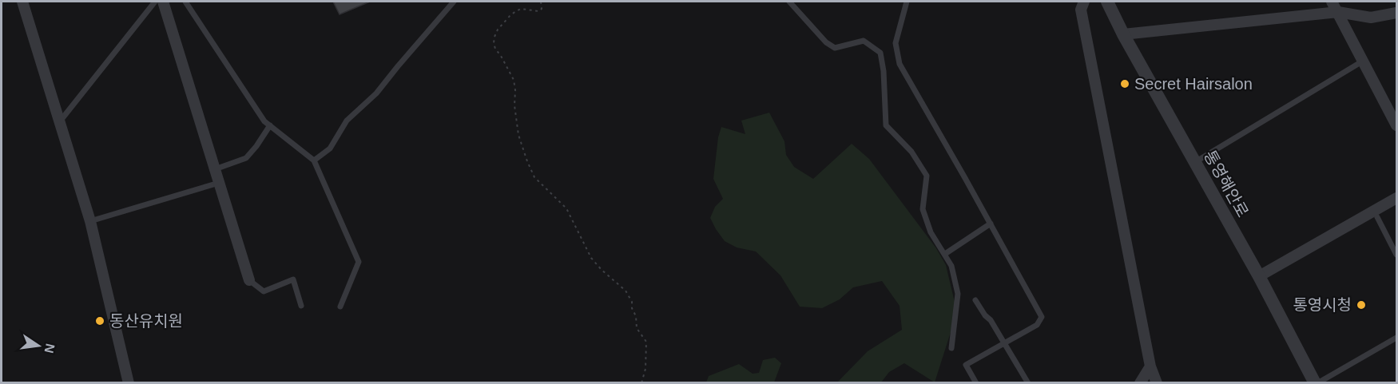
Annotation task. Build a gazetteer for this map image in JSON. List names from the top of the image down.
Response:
{
  "streets": {
    "street": ["통영해안로"]
  },
  "places": ["Secret Hairsalon", "통영시청", "동산유치원"],
  "north": "right"
}
